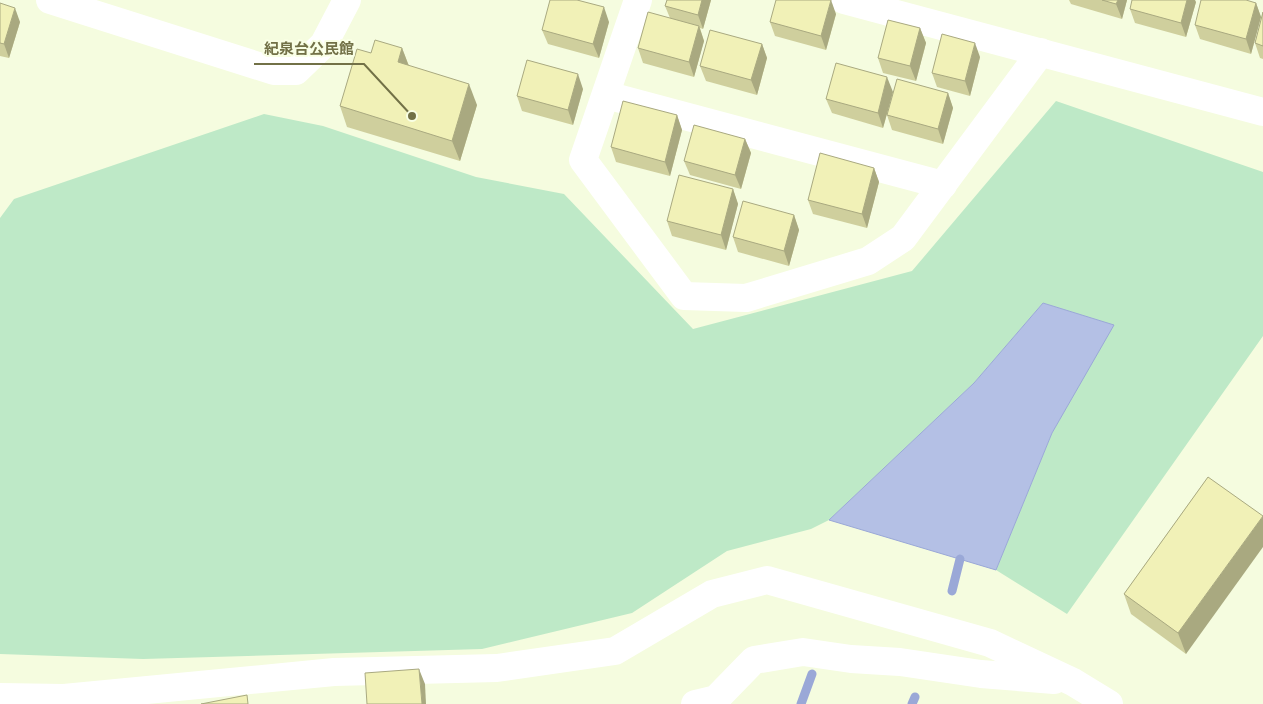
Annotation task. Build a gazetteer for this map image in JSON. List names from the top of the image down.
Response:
{
  "places": ["紀泉台公民館"]
}
